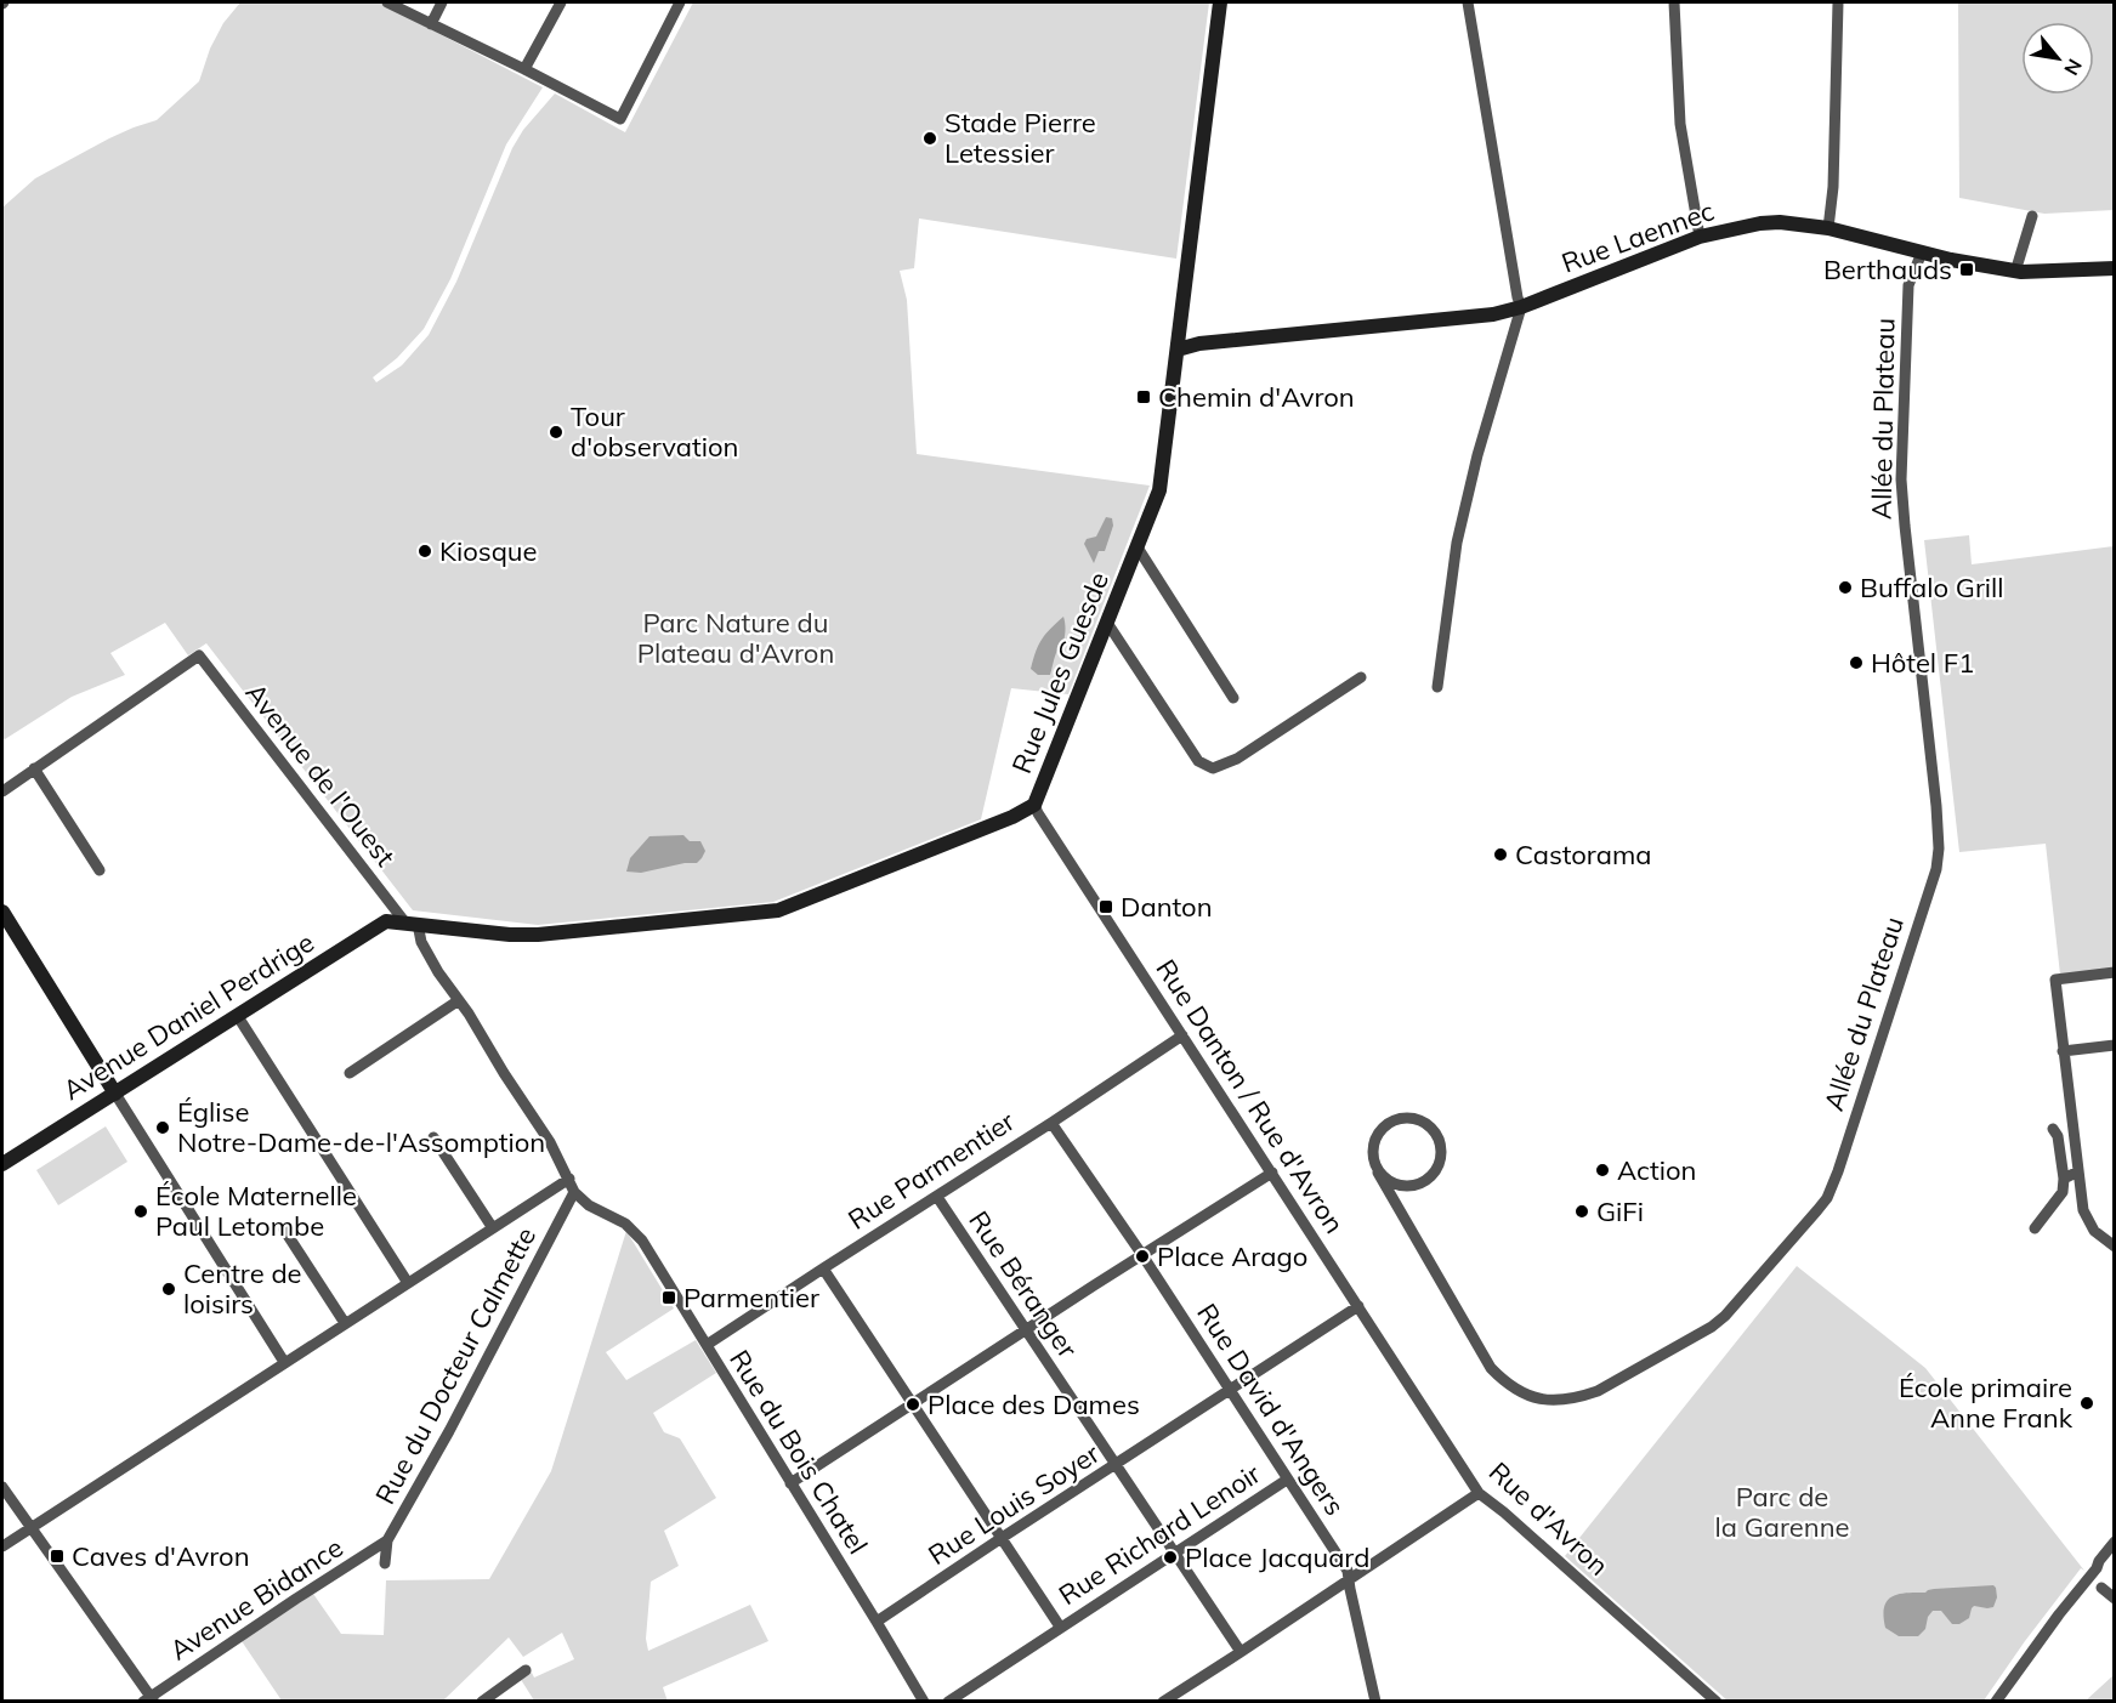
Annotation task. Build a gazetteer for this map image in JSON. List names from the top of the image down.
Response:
{
  "streets": {
    "street": [
      "Rue Laennec",
      "Allée du Plateau",
      "Rue Jules Guesde",
      "Avenue de l'Ouest",
      "Avenue Daniel Perdrige",
      "Rue Danton / Rue d'Avron",
      "Rue Parmentier",
      "Rue Béranger",
      "Rue du Docteur Calmette",
      "Rue David d'Angers",
      "Rue du Bois Chatel",
      "Rue Louis Soyer",
      "Rue d'Avron",
      "Rue Richard Lenoir",
      "Avenue Bidance"
    ]
  },
  "crossings": [
    ["Rue Laennec", "Allée du Plateau"],
    ["Rue Laennec", "Rue Jules Guesde"],
    ["Rue Jules Guesde", "Avenue de l'Ouest"],
    ["Rue Jules Guesde", "Avenue Daniel Perdrige"],
    ["Rue Jules Guesde", "Rue Danton / Rue d'Avron"],
    ["Avenue de l'Ouest", "Avenue Daniel Perdrige"],
    ["Rue Danton / Rue d'Avron", "Rue Parmentier"],
    ["Rue Danton / Rue d'Avron", "Rue Louis Soyer"],
    ["Rue Danton / Rue d'Avron", "Rue d'Avron"],
    ["Rue Parmentier", "Rue Béranger"],
    ["Rue Parmentier", "Rue David d'Angers"],
    ["Rue Parmentier", "Rue du Bois Chatel"],
    ["Rue Béranger", "Rue Louis Soyer"],
    ["Rue Béranger", "Rue Richard Lenoir"],
    ["Rue du Docteur Calmette", "Rue du Bois Chatel"],
    ["Rue du Docteur Calmette", "Avenue Bidance"],
    ["Rue David d'Angers", "Rue Louis Soyer"],
    ["Rue David d'Angers", "Rue Richard Lenoir"],
    ["Rue du Bois Chatel", "Rue Louis Soyer"],
    ["Rue Louis Soyer", "Rue d'Avron"]
  ],
  "parks": ["Parc Nature du Plateau d'Avron", "Parc de la Garenne"],
  "places": {
    "other": [
      "Stade Pierre Letessier",
      "Tour d'observation",
      "Kiosque",
      "Buffalo Grill",
      "Hôtel F1",
      "Castorama",
      "Église Notre-Dame-de-l'Assomption",
      "Action",
      "École Maternelle Paul Letombe",
      "GiFi",
      "Place Arago",
      "Centre de loisirs",
      "École primaire Anne Frank",
      "Place des Dames",
      "Place Jacquard"
    ],
    "transit": [
      "Berthauds",
      "Chemin d'Avron",
      "Danton",
      "Parmentier",
      "Caves d'Avron"
    ]
  },
  "north": "bottom right"
}
